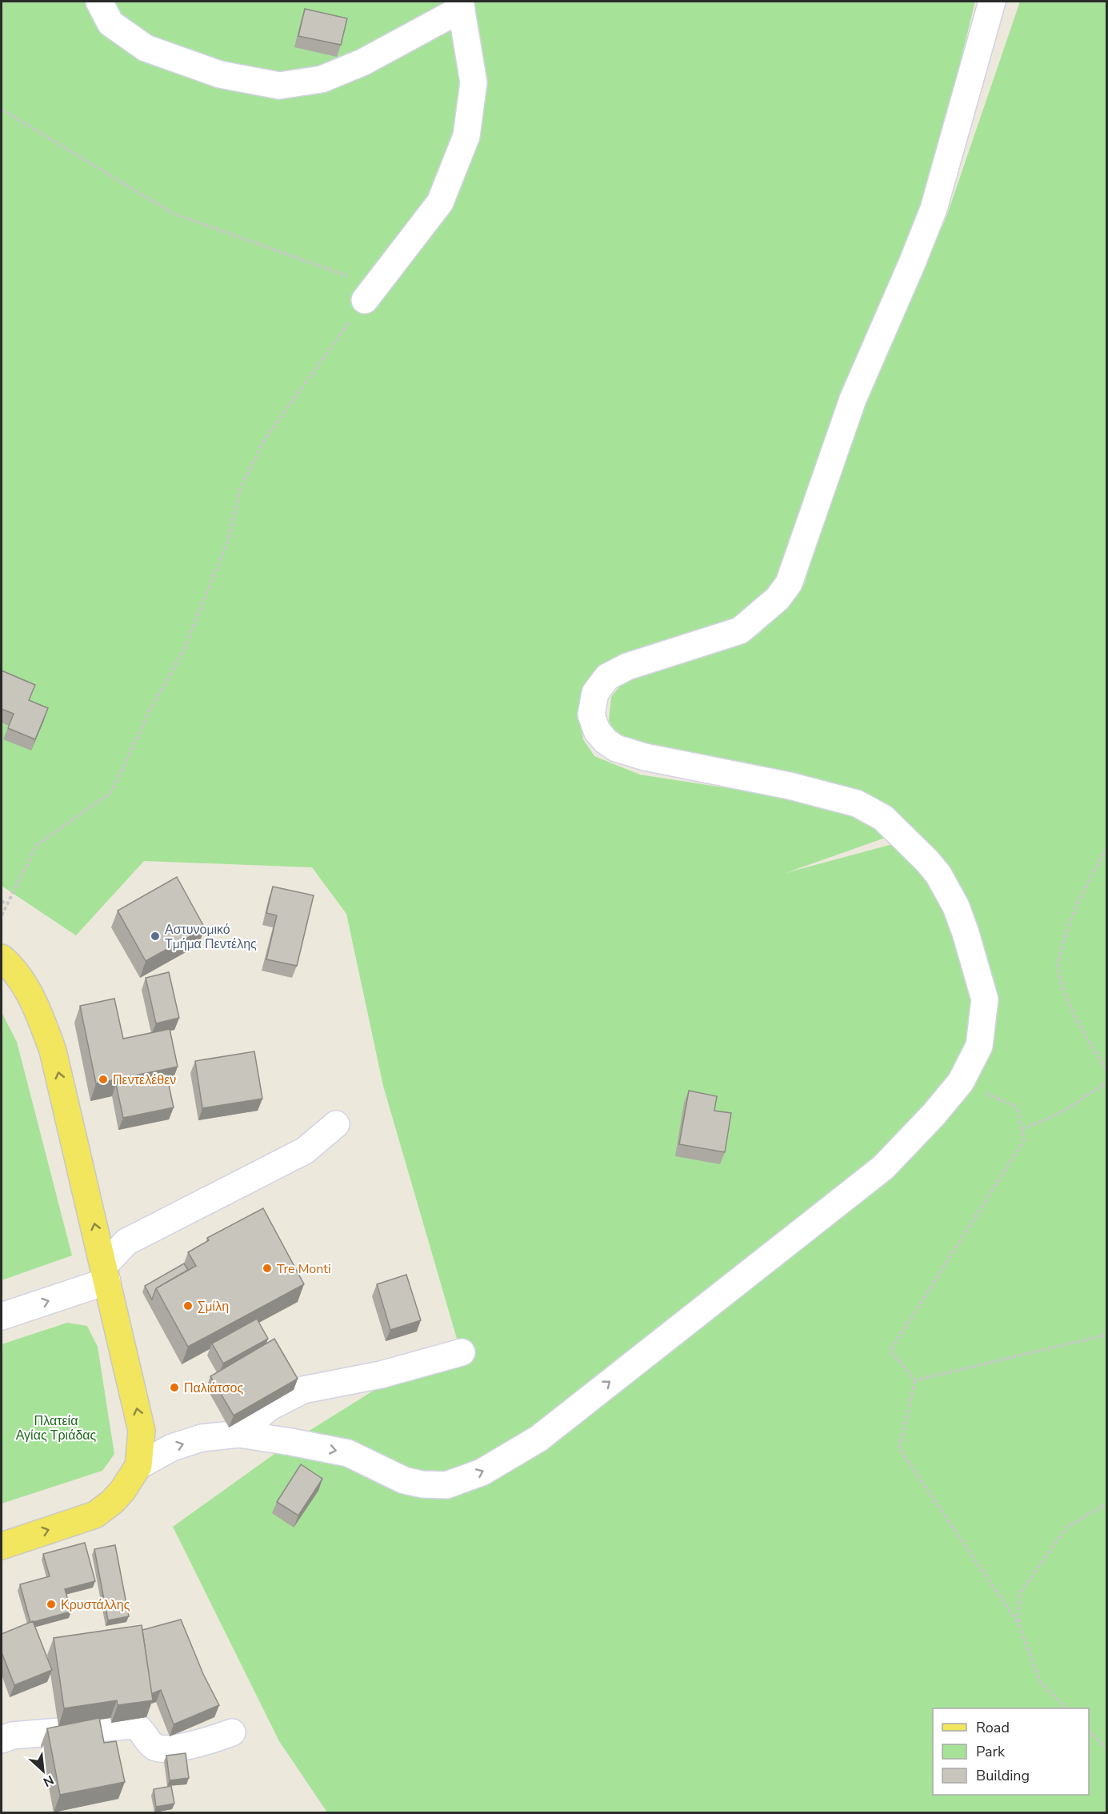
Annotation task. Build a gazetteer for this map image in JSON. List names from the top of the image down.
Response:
{
  "parks": ["Πλατεία Αγίας Τριάδας"],
  "places": [
    "Αστυνομικό Τμήμα Πεντέλης",
    "Πεντελέθεν",
    "Tre Monti",
    "Σμίλη",
    "Παλιάτσος",
    "Κρυστάλλης"
  ],
  "legend": ["Road", "Park", "Building"],
  "north": "bottom right"
}
